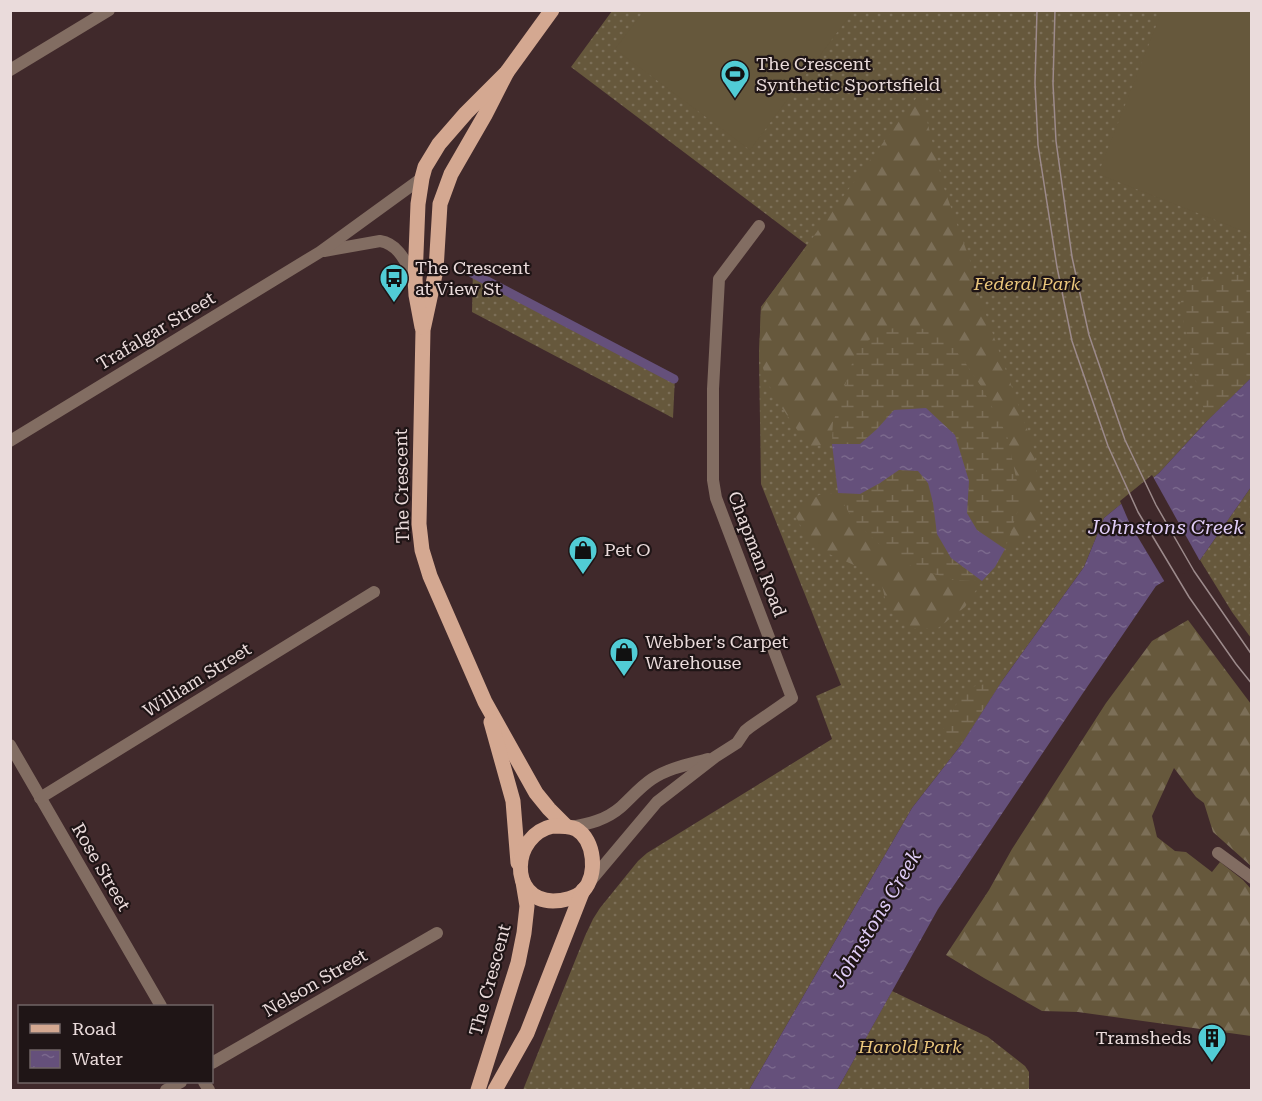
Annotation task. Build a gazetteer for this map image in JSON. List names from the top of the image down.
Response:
{
  "streets": {
    "main road": ["The Crescent"],
    "street": [
      "Trafalgar Street",
      "Chapman Road",
      "William Street",
      "Rose Street",
      "Nelson Street"
    ]
  },
  "crossings": [
    ["Trafalgar Street", "The Crescent"],
    ["The Crescent", "Chapman Road"],
    ["William Street", "Rose Street"]
  ],
  "water": ["Johnstons Creek"],
  "parks": ["Federal Park", "Harold Park"],
  "places": {
    "sports": ["The Crescent Synthetic Sportsfield"],
    "bus stop": ["The Crescent at View St"],
    "shop": ["Pet O", "Webber's Carpet Warehouse"],
    "building": ["Tramsheds"]
  },
  "legend": ["Road", "Water"]
}
